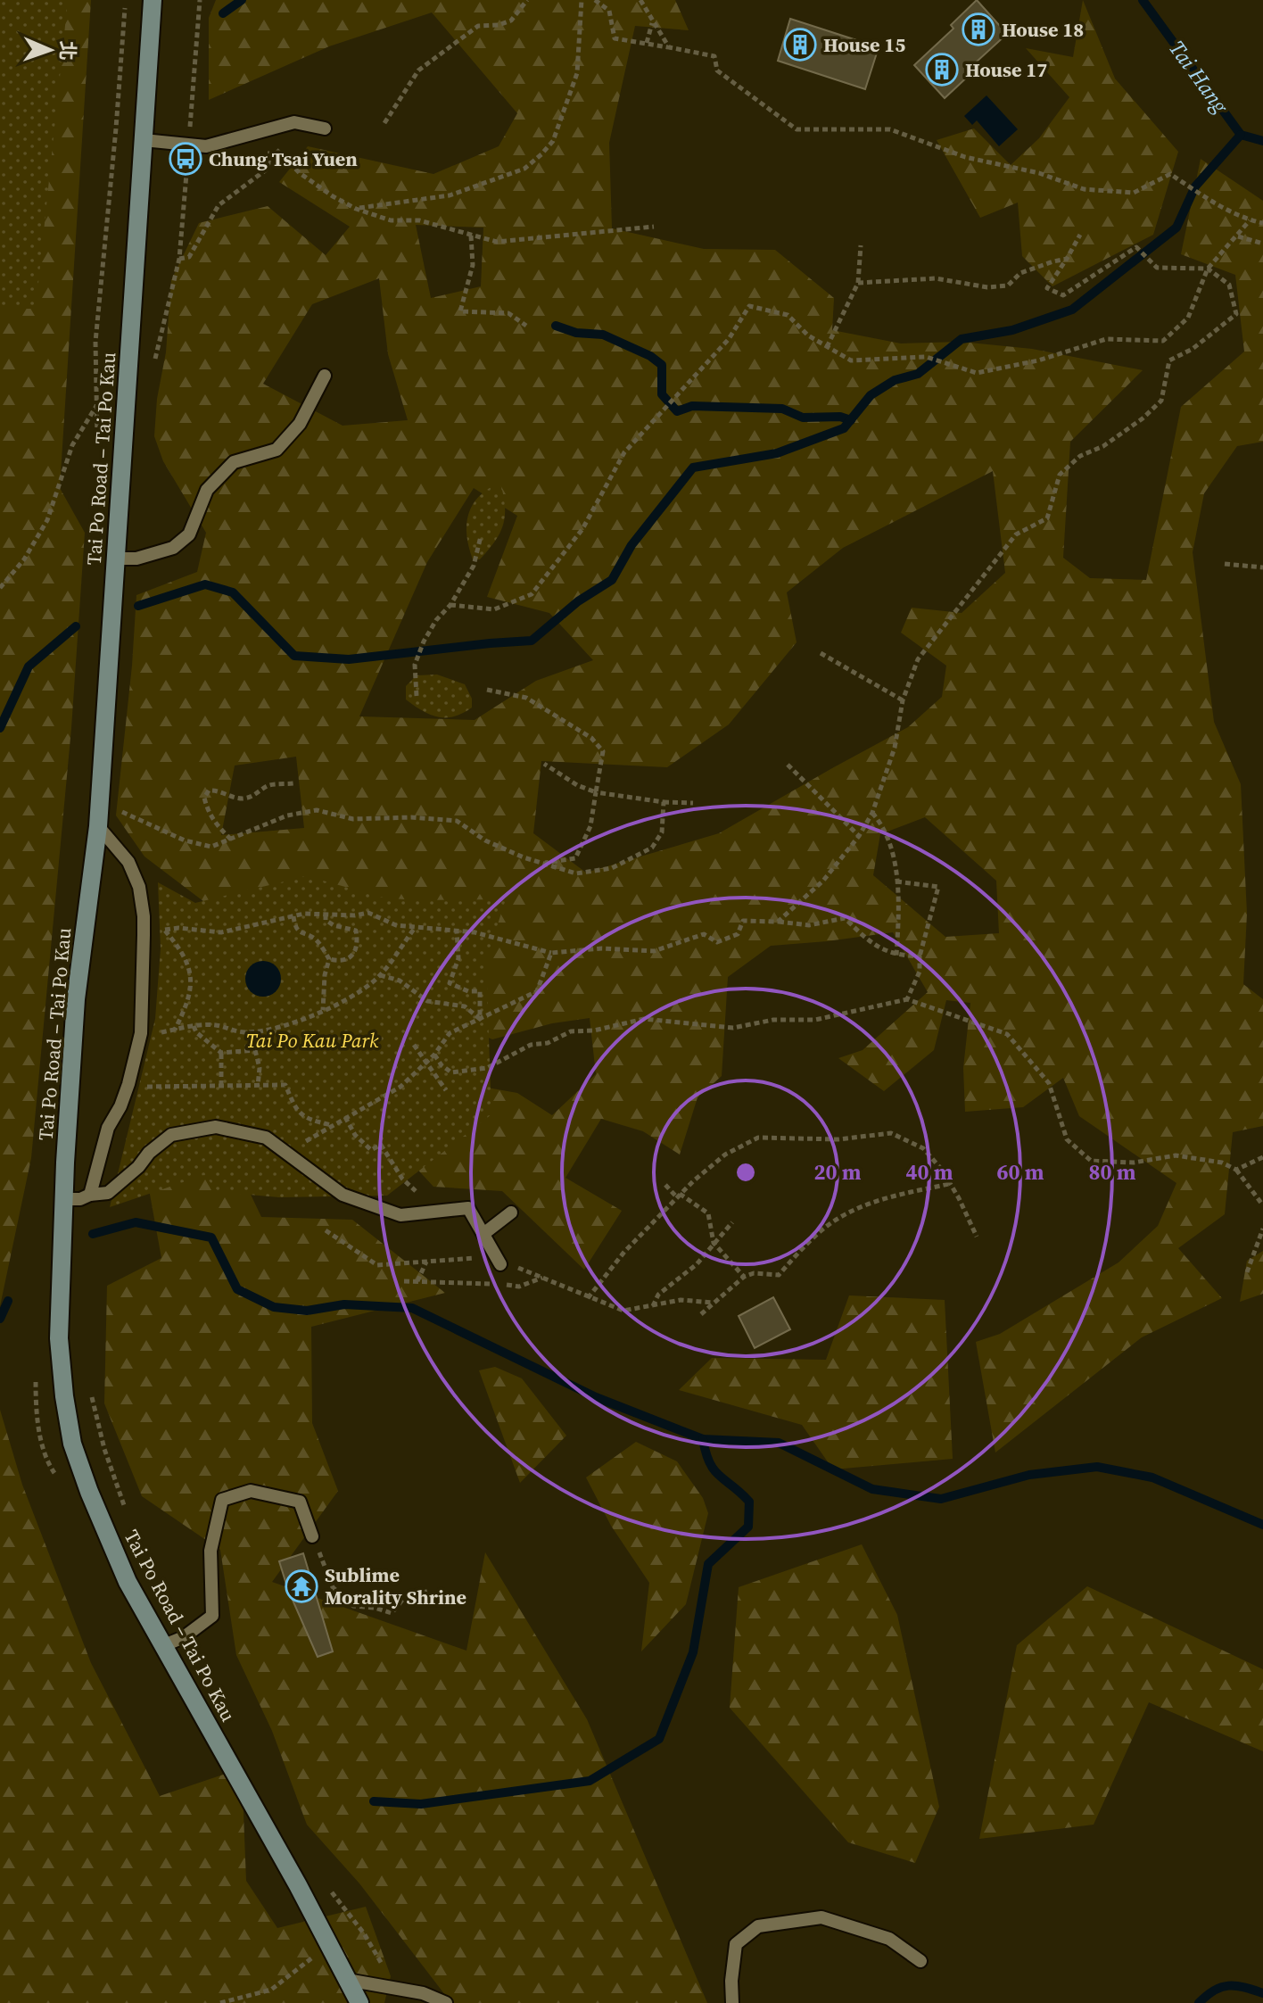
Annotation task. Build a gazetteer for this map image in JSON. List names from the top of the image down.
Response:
{
  "streets": {
    "main road": ["Tai Po Road – Tai Po Kau"]
  },
  "water": ["Tai Hang"],
  "parks": ["Tai Po Kau Park"],
  "places": {
    "building": ["House 18", "House 15", "House 17"],
    "bus stop": ["Chung Tsai Yuen"],
    "temple": ["Sublime Morality Shrine"]
  },
  "north": "right",
  "rings": [
    "20 m",
    "40 m",
    "60 m",
    "80 m"
  ]
}
